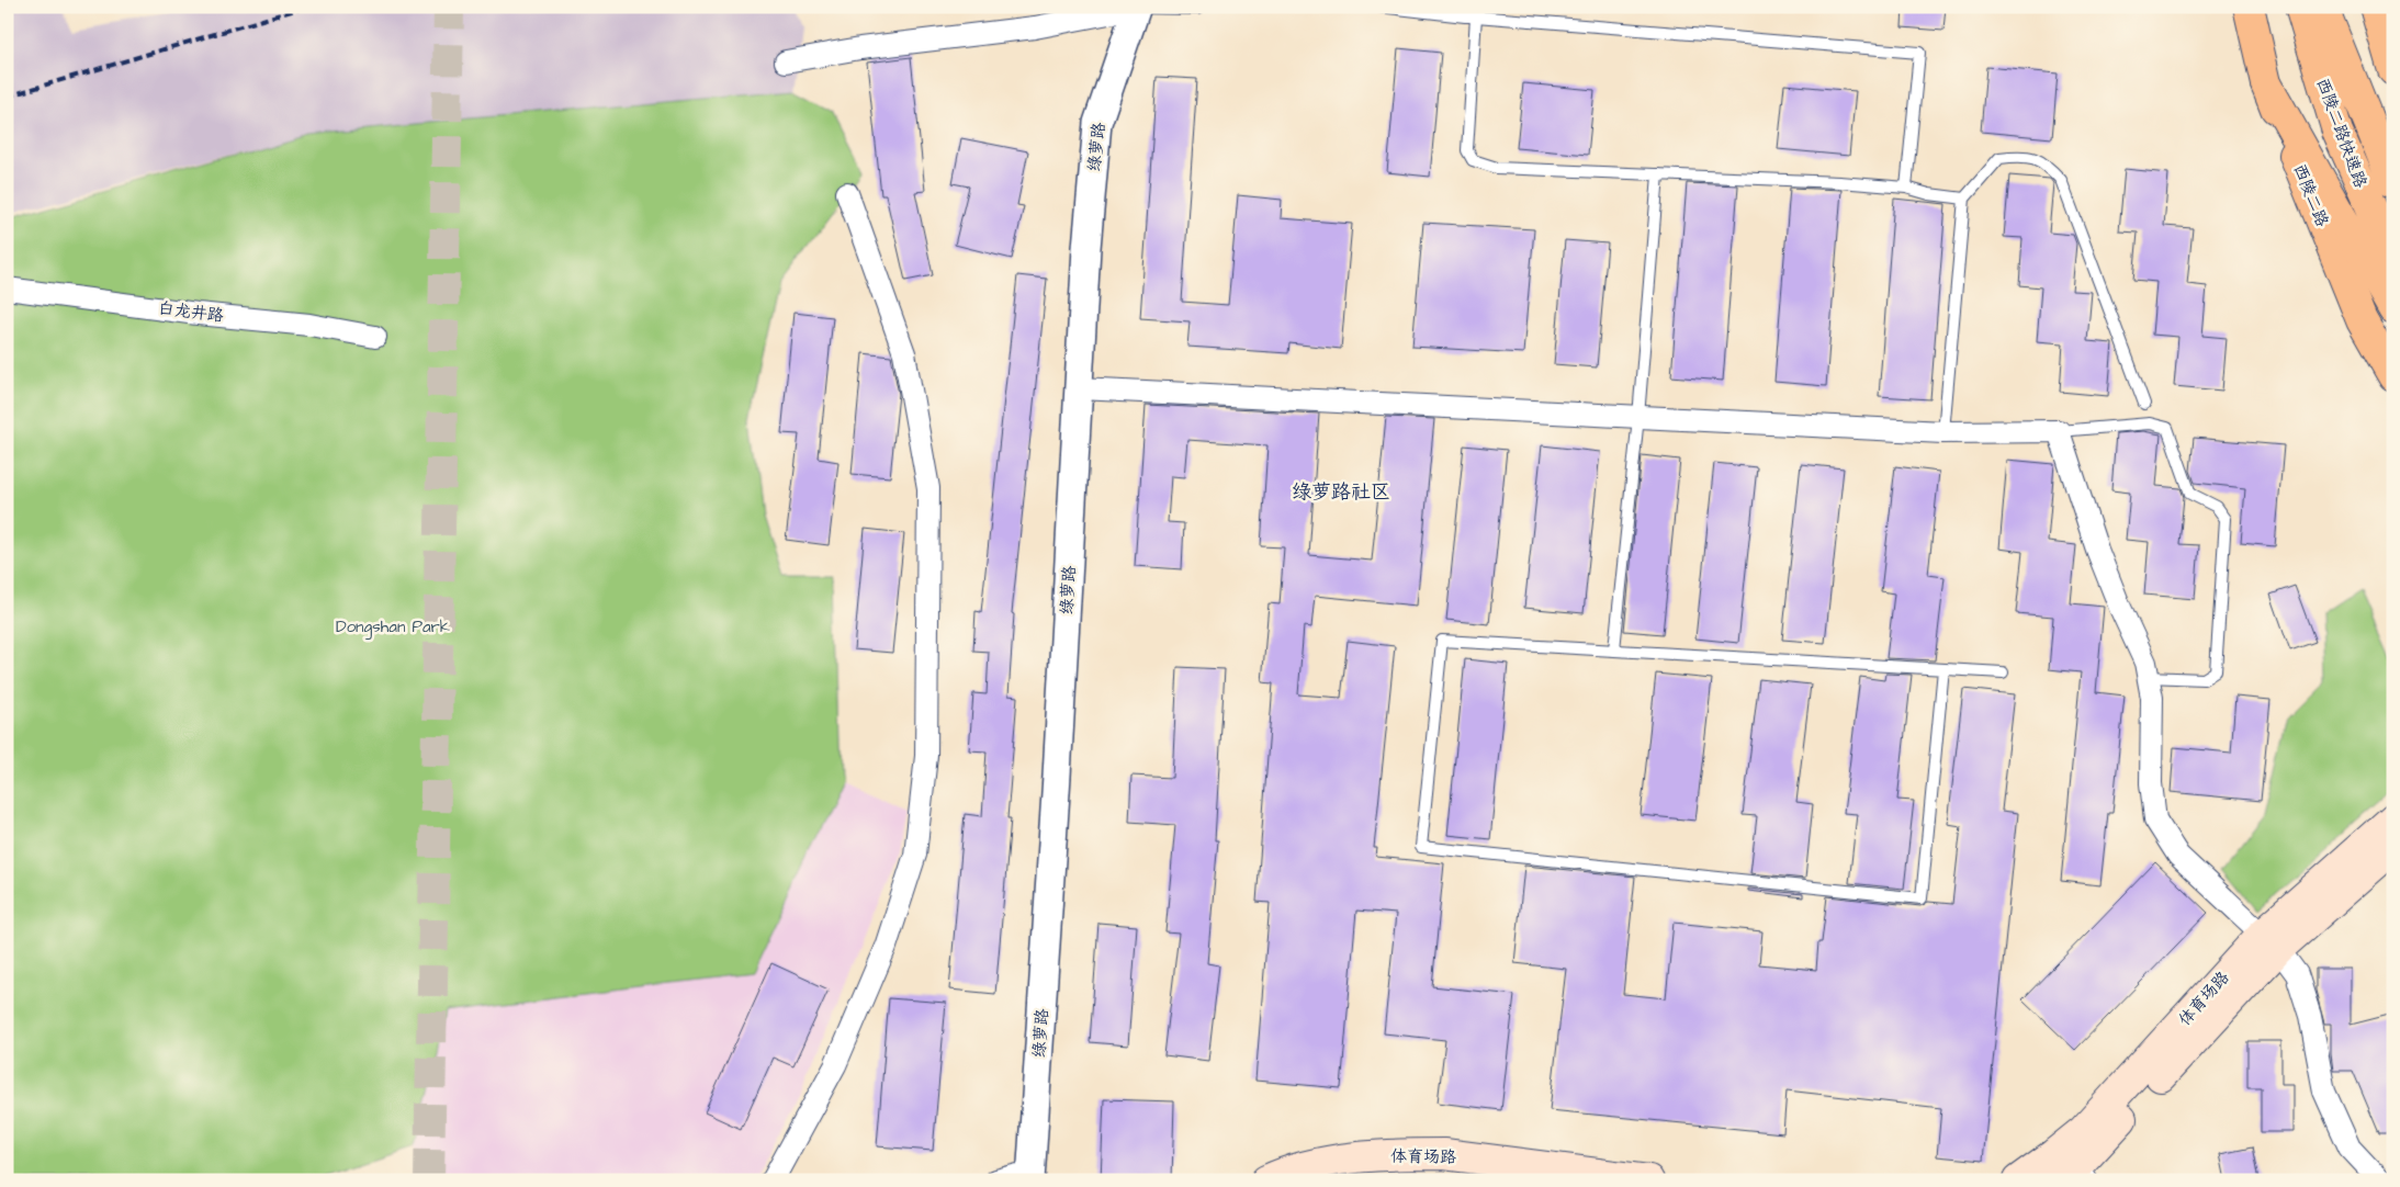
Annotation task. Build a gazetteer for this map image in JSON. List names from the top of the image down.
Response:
{
  "streets": {
    "main road": ["西陵二路快速路", "西陵二路", "体育场路"],
    "street": ["绿萝路", "白龙井路"]
  },
  "districts": ["绿萝路社区"],
  "parks": ["Dongshan Park"]
}
